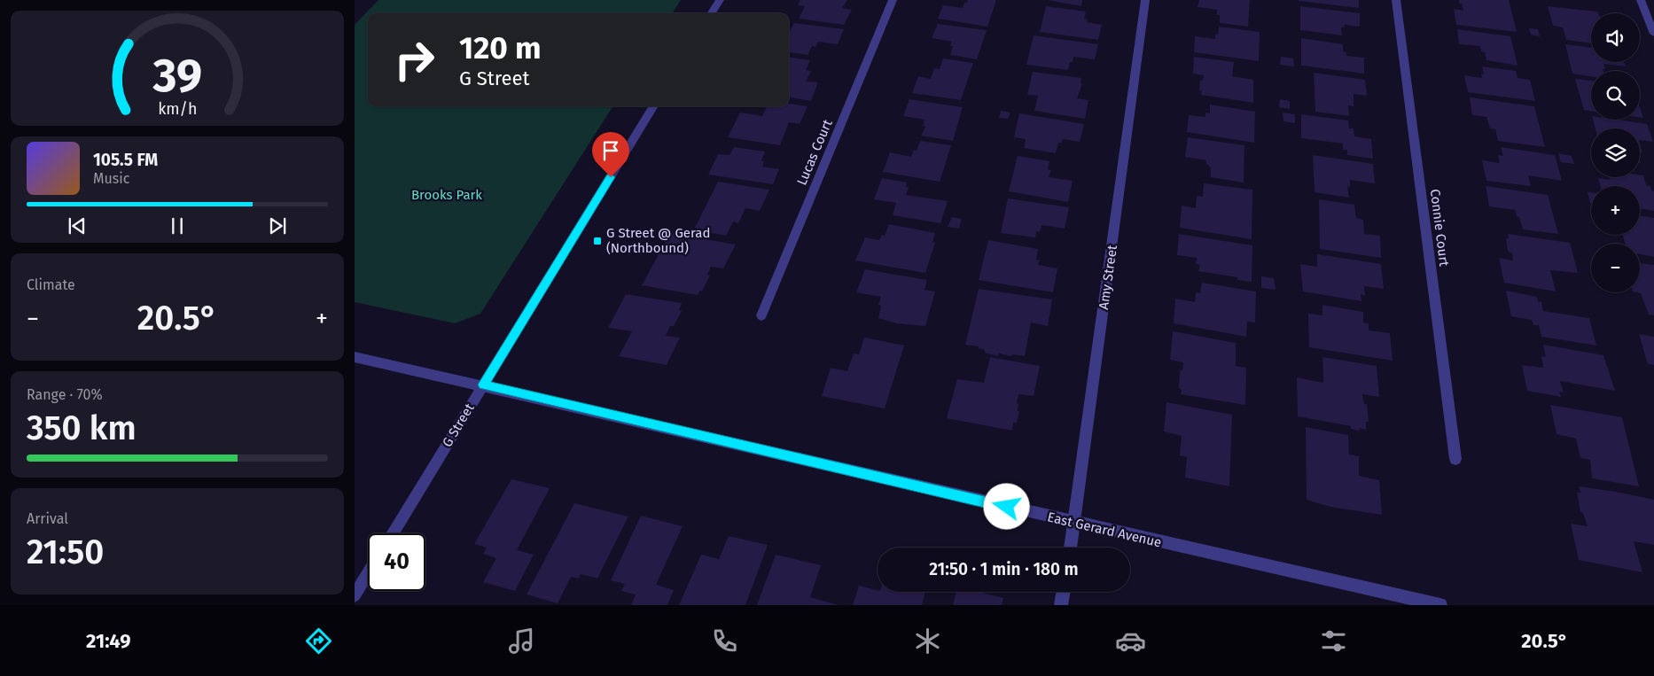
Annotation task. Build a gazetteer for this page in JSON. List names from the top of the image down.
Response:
{
  "streets": {
    "street": [
      "Lucas Court",
      "Connie Court",
      "Amy Street",
      "G Street",
      "East Gerard Avenue"
    ]
  },
  "crossings": [
    ["Amy Street", "East Gerard Avenue"],
    ["G Street", "East Gerard Avenue"]
  ],
  "parks": ["Brooks Park"],
  "places": {
    "transit": ["G Street @ Gerad (Northbound)"]
  },
  "page": {
    "map_buttons": ["+", "−"],
    "turn": ["120 m", "G Street"],
    "song": ["105.5 FM", "Music"],
    "tile": [
      "Climate",
      ["Range · 70%", "350 km"],
      ["Arrival", "21:50"]
    ],
    "heat": ["−", "20.5°", "+"],
    "limit": "40",
    "trip": "21:50 · 1 min · 180 m",
    "tabs": ["21:49", "20.5°"],
    "gauge": ["39", "km/h"]
  }
}
